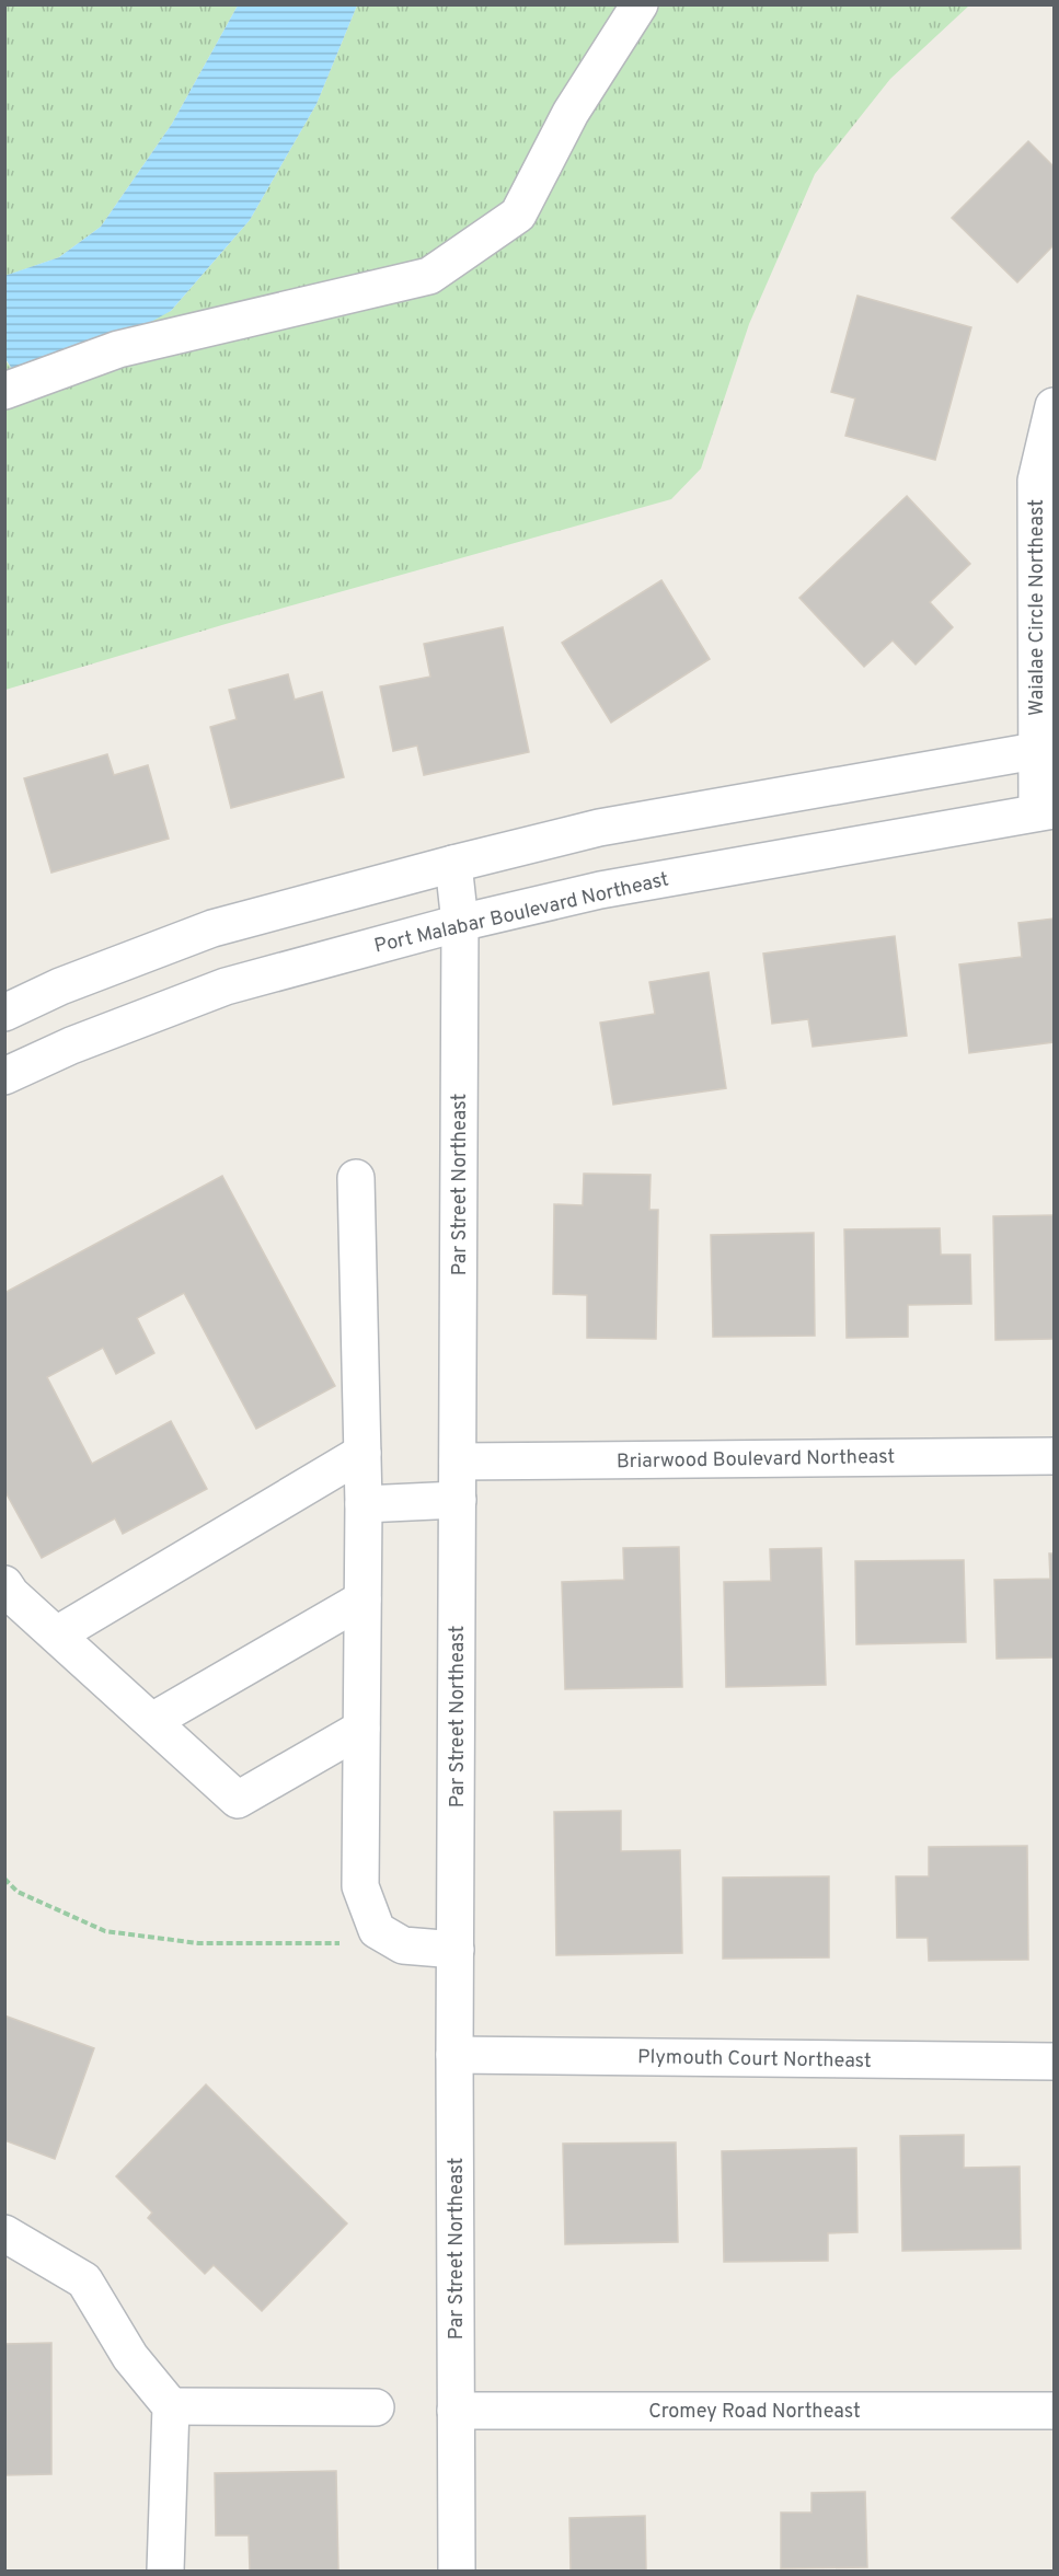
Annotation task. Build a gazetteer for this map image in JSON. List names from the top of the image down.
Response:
{
  "streets": {
    "street": [
      "Waialae Circle Northeast",
      "Port Malabar Boulevard Northeast",
      "Par Street Northeast",
      "Briarwood Boulevard Northeast",
      "Plymouth Court Northeast",
      "Cromey Road Northeast"
    ]
  },
  "crossings": [
    ["Waialae Circle Northeast", "Port Malabar Boulevard Northeast"],
    ["Port Malabar Boulevard Northeast", "Par Street Northeast"],
    ["Par Street Northeast", "Briarwood Boulevard Northeast"],
    ["Par Street Northeast", "Plymouth Court Northeast"],
    ["Par Street Northeast", "Cromey Road Northeast"]
  ]
}
